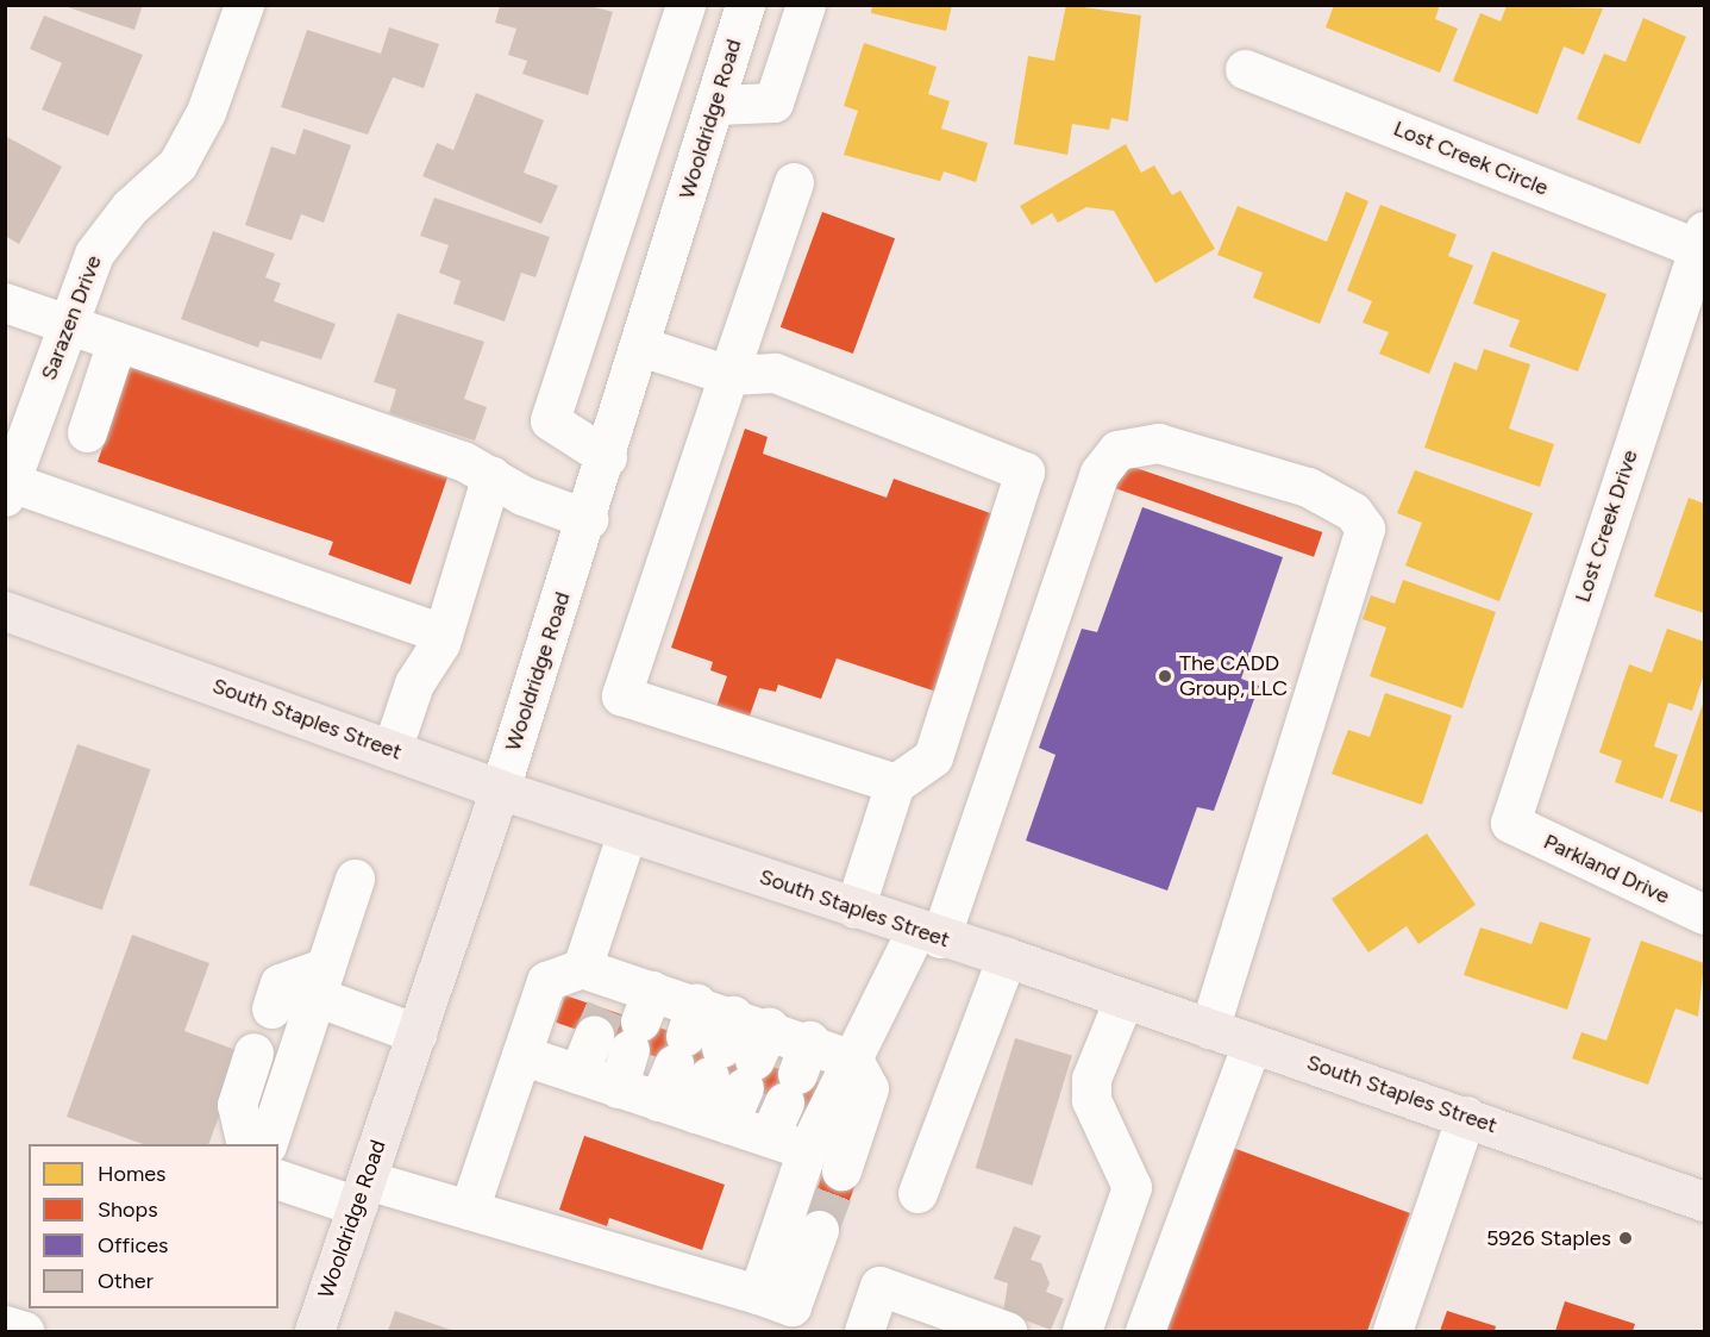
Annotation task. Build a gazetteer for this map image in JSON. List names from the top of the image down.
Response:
{
  "streets": {
    "main road": ["Wooldridge Road", "South Staples Street"],
    "street": [
      "Lost Creek Circle",
      "Sarazen Drive",
      "Lost Creek Drive",
      "Parkland Drive"
    ]
  },
  "crossings": [
    ["Wooldridge Road", "South Staples Street"],
    ["Lost Creek Circle", "Lost Creek Drive"],
    ["Lost Creek Drive", "Parkland Drive"]
  ],
  "places": ["The CADD Group, LLC", "5926 Staples"],
  "legend": [
    "Homes",
    "Shops",
    "Offices",
    "Other"
  ]
}
